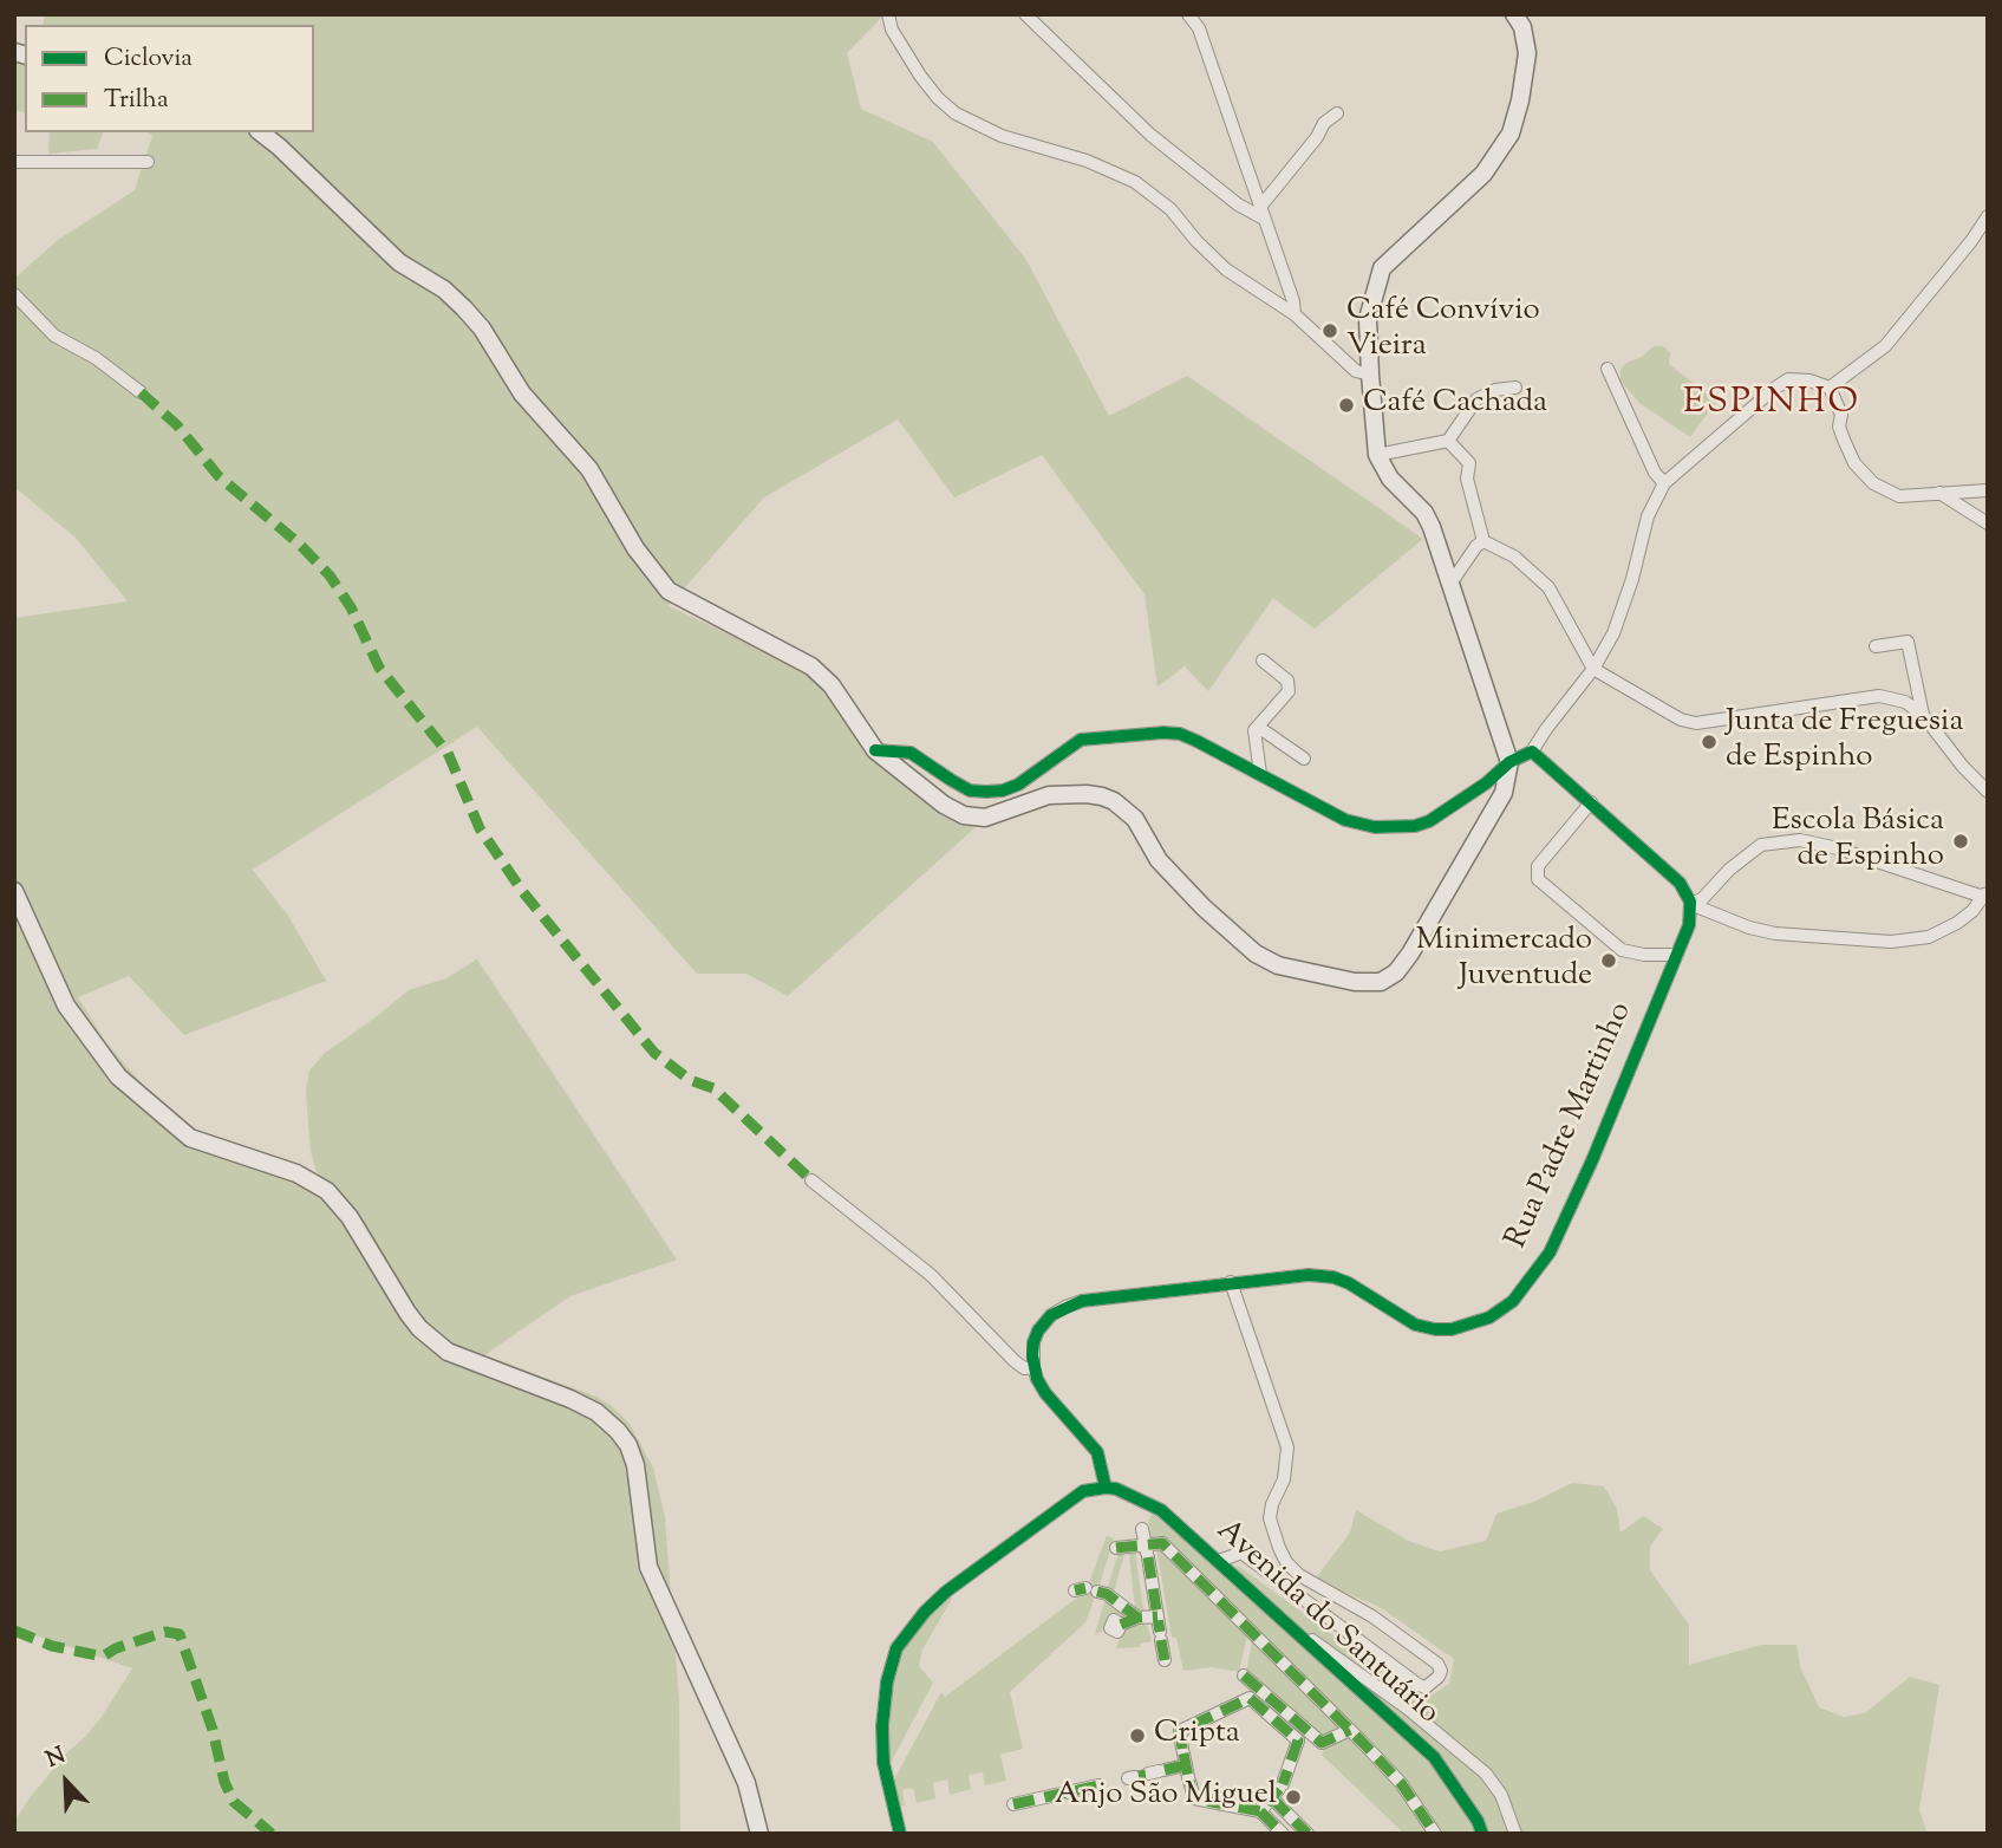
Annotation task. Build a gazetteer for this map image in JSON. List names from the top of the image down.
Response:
{
  "streets": {
    "street": ["Rua Padre Martinho", "Avenida do Santuário"]
  },
  "districts": ["ESPINHO"],
  "places": [
    "Café Convívio Vieira",
    "Café Cachada",
    "Junta de Freguesia de Espinho",
    "Escola Básica de Espinho",
    "Minimercado Juventude",
    "Cripta",
    "Anjo São Miguel"
  ],
  "legend": ["Ciclovia", "Trilha"],
  "north": "top left"
}
